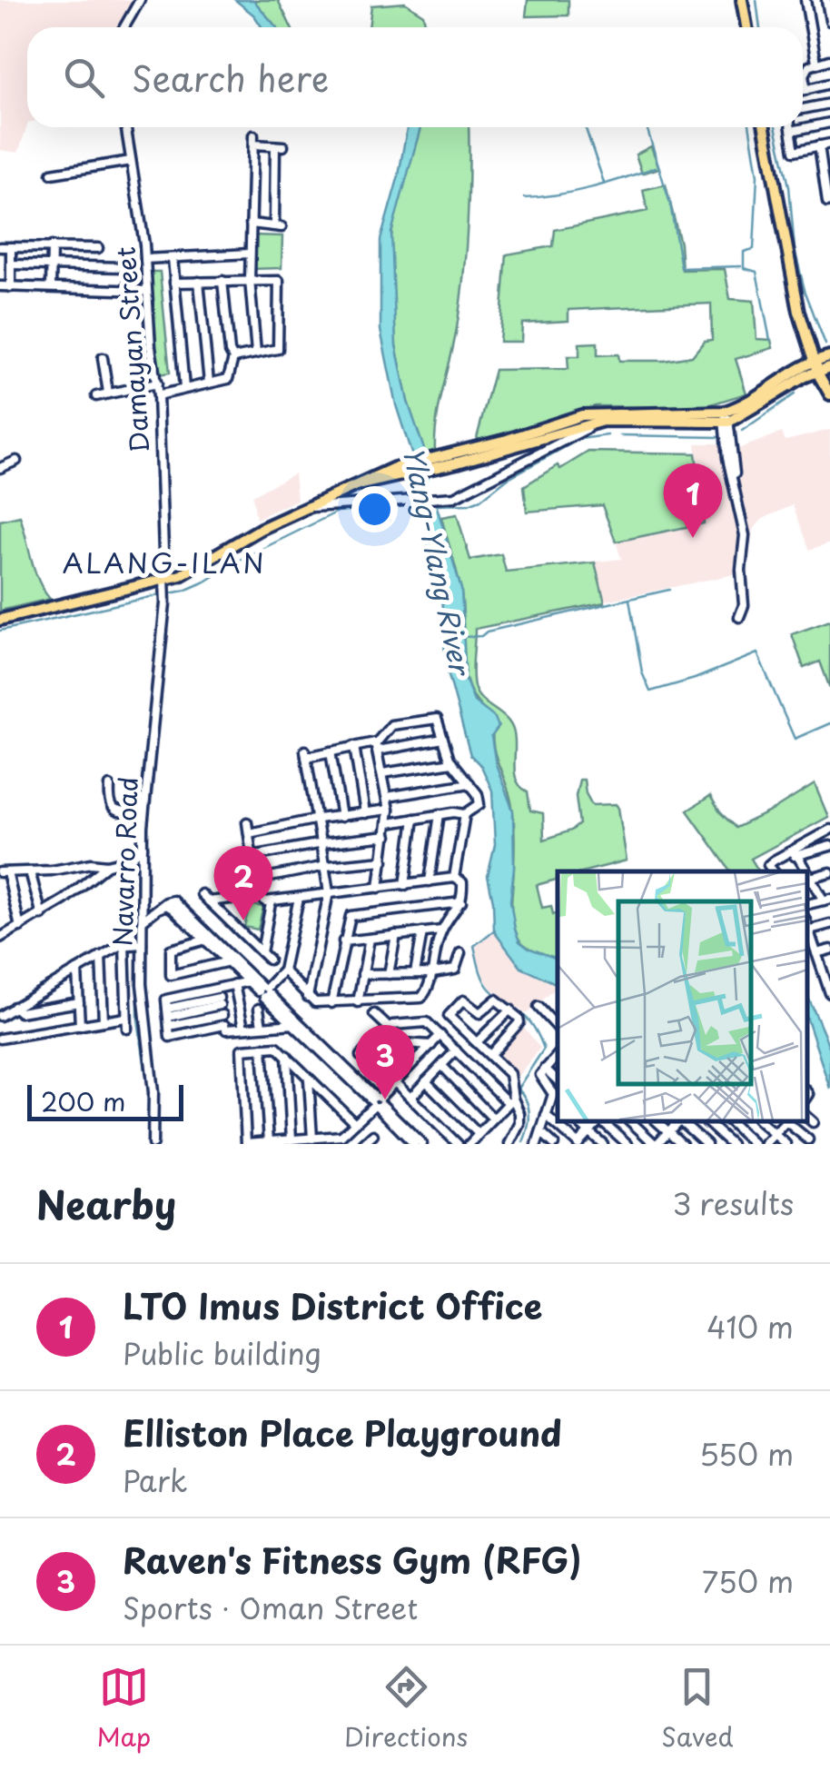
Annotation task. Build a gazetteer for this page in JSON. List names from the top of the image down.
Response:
{
  "streets": {
    "street": ["Damayan Street", "Navarro Road"]
  },
  "crossings": [
    ["Damayan Street", "Navarro Road"]
  ],
  "districts": ["ALANG-ILAN"],
  "water": ["Ylang-Ylang River"],
  "scale_bar": "200 m",
  "page": {
    "search": "Search here",
    "pins": ["1", "2", "3"],
    "scale": "200 m",
    "heading": ["Nearby", "3 results"],
    "list": [
      {
        "mark": "1",
        "name": "LTO Imus District Office",
        "note": "Public building",
        "value": "410 m"
      },
      {
        "mark": "2",
        "name": "Elliston Place Playground",
        "note": "Park",
        "value": "550 m"
      },
      {
        "mark": "3",
        "name": "Raven's Fitness Gym (RFG)",
        "note": "Sports · Oman Street",
        "value": "750 m"
      }
    ],
    "nav": ["Map", "Directions", "Saved"]
  }
}
